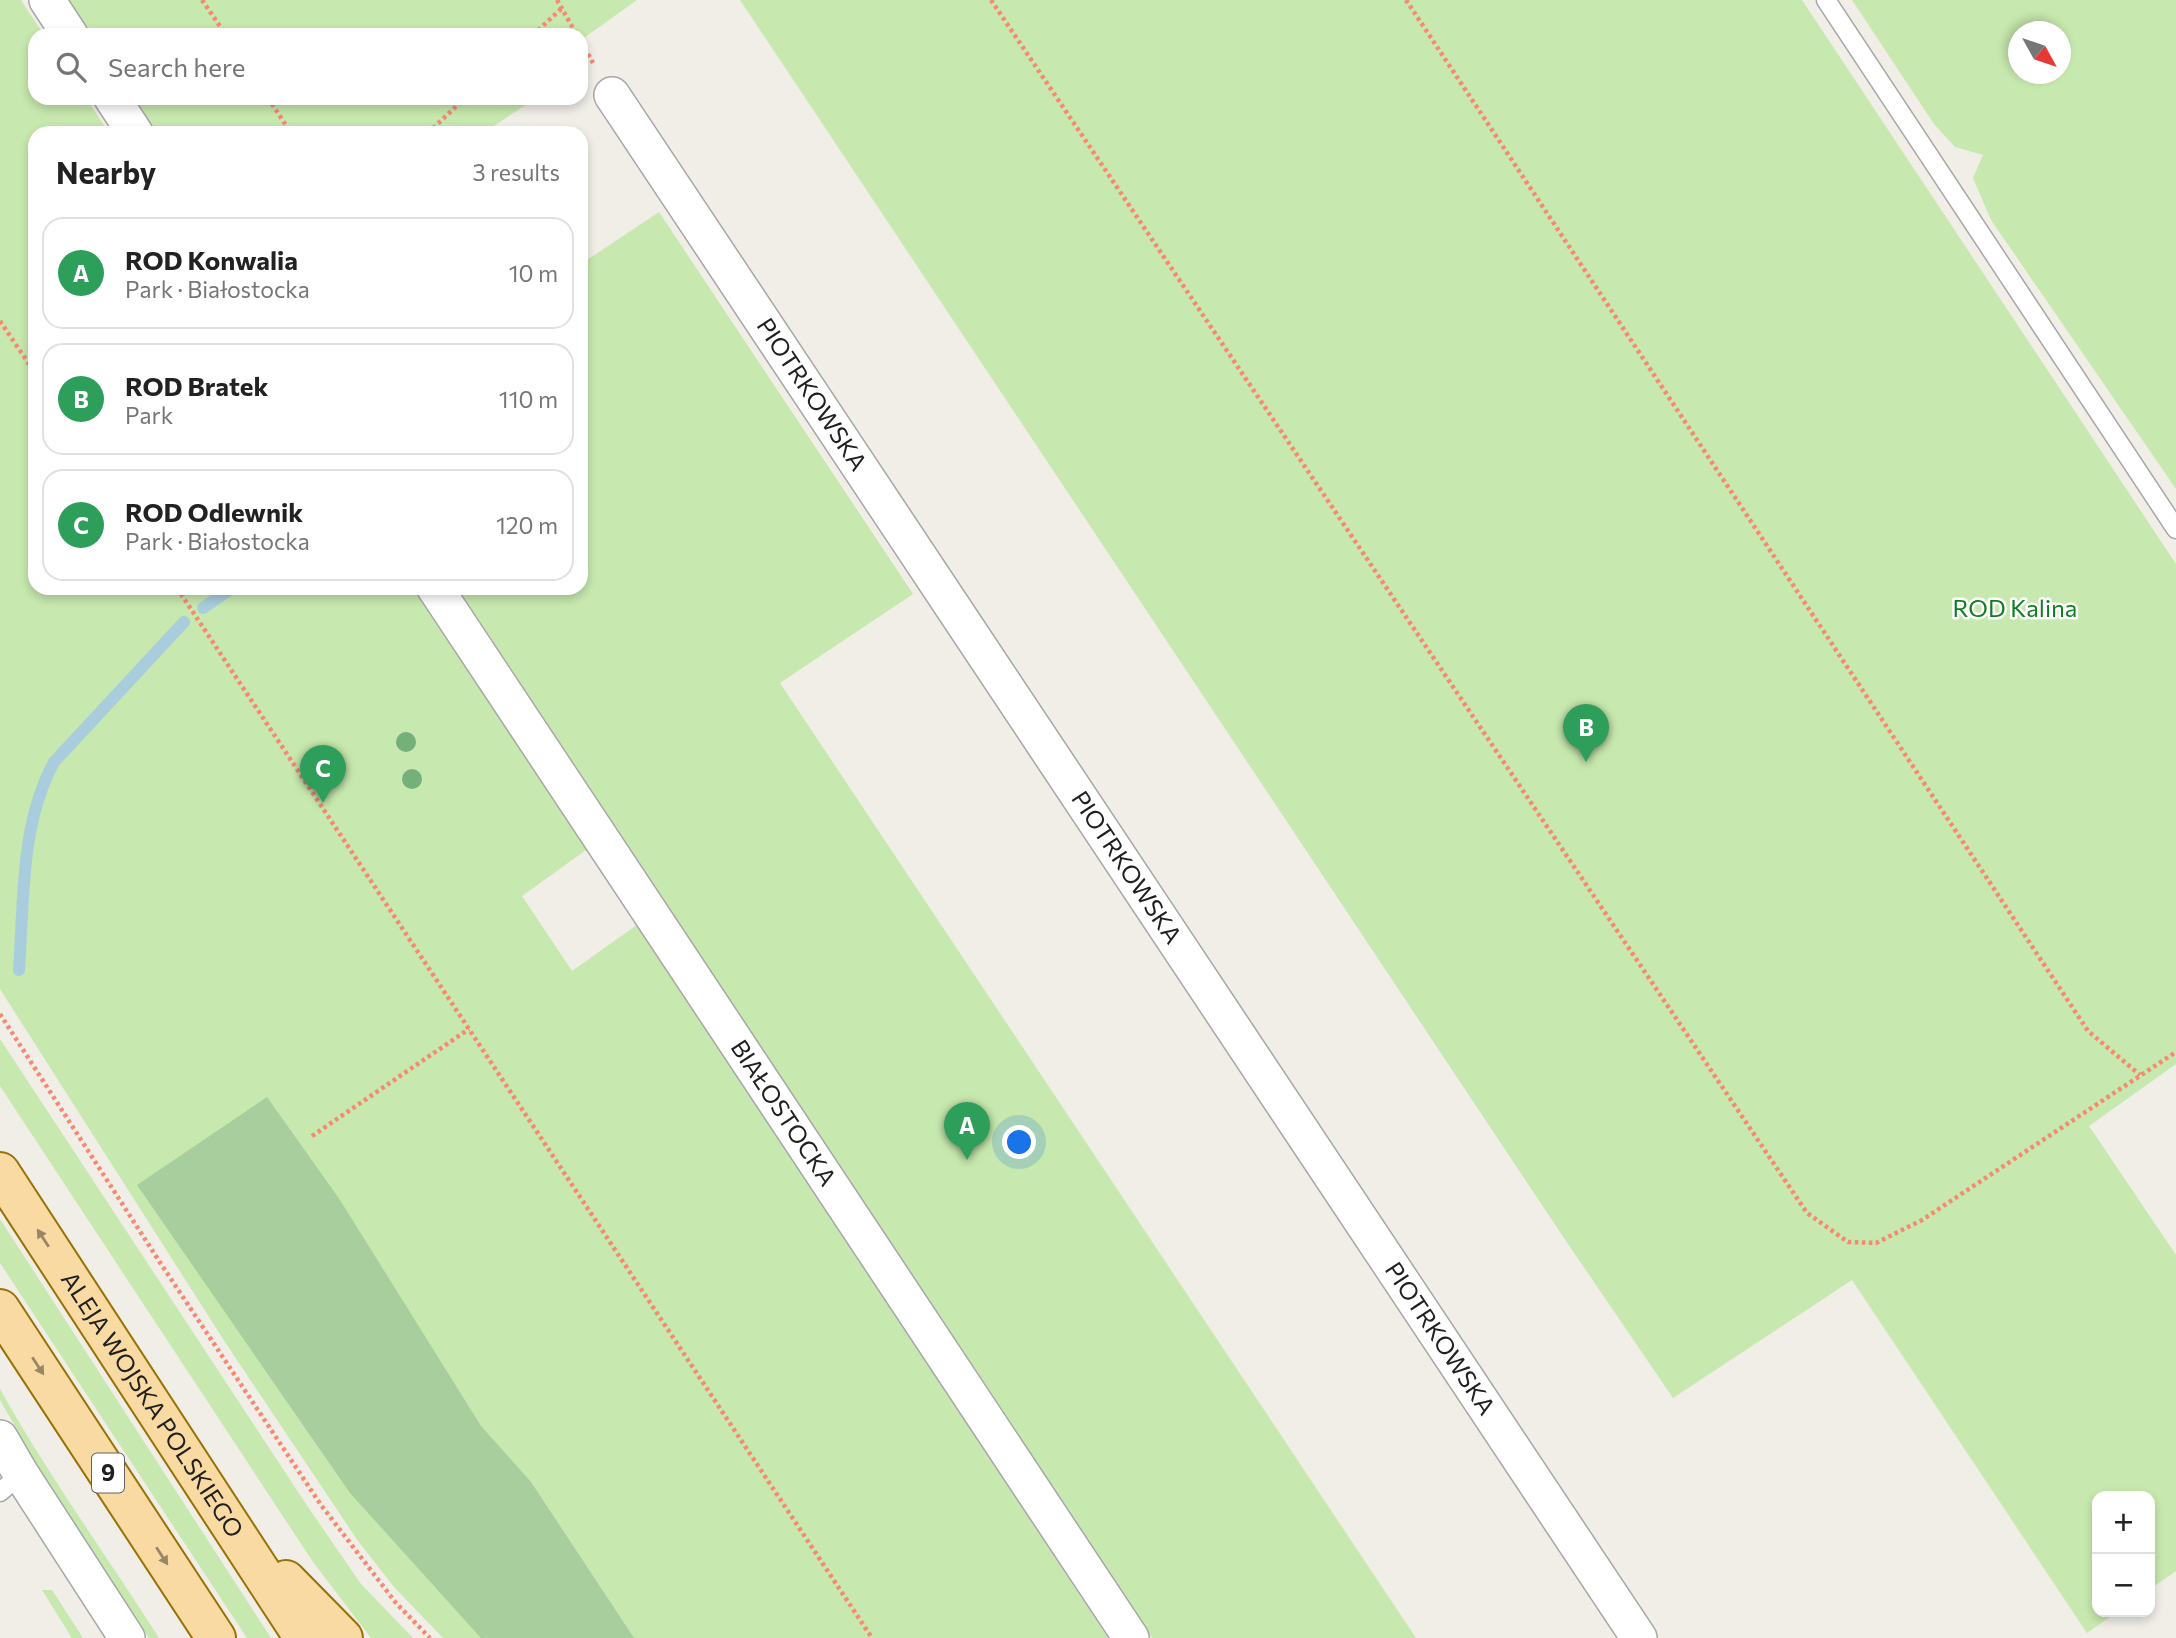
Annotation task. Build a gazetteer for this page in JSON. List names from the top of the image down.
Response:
{
  "streets": {
    "main road": ["ALEJA WOJSKA POLSKIEGO", "9"],
    "street": ["PIOTRKOWSKA", "BIAŁOSTOCKA"]
  },
  "parks": ["ROD Kalina"],
  "north": "bottom right",
  "page": {
    "search": "Search here",
    "heading": ["Nearby", "3 results"],
    "list": [
      {
        "mark": "A",
        "name": "ROD Konwalia",
        "note": "Park · Białostocka",
        "value": "10 m"
      },
      {
        "mark": "B",
        "name": "ROD Bratek",
        "note": "Park",
        "value": "110 m"
      },
      {
        "mark": "C",
        "name": "ROD Odlewnik",
        "note": "Park · Białostocka",
        "value": "120 m"
      }
    ],
    "pins": ["B", "C", "A"],
    "map_buttons": ["+", "−"]
  }
}
